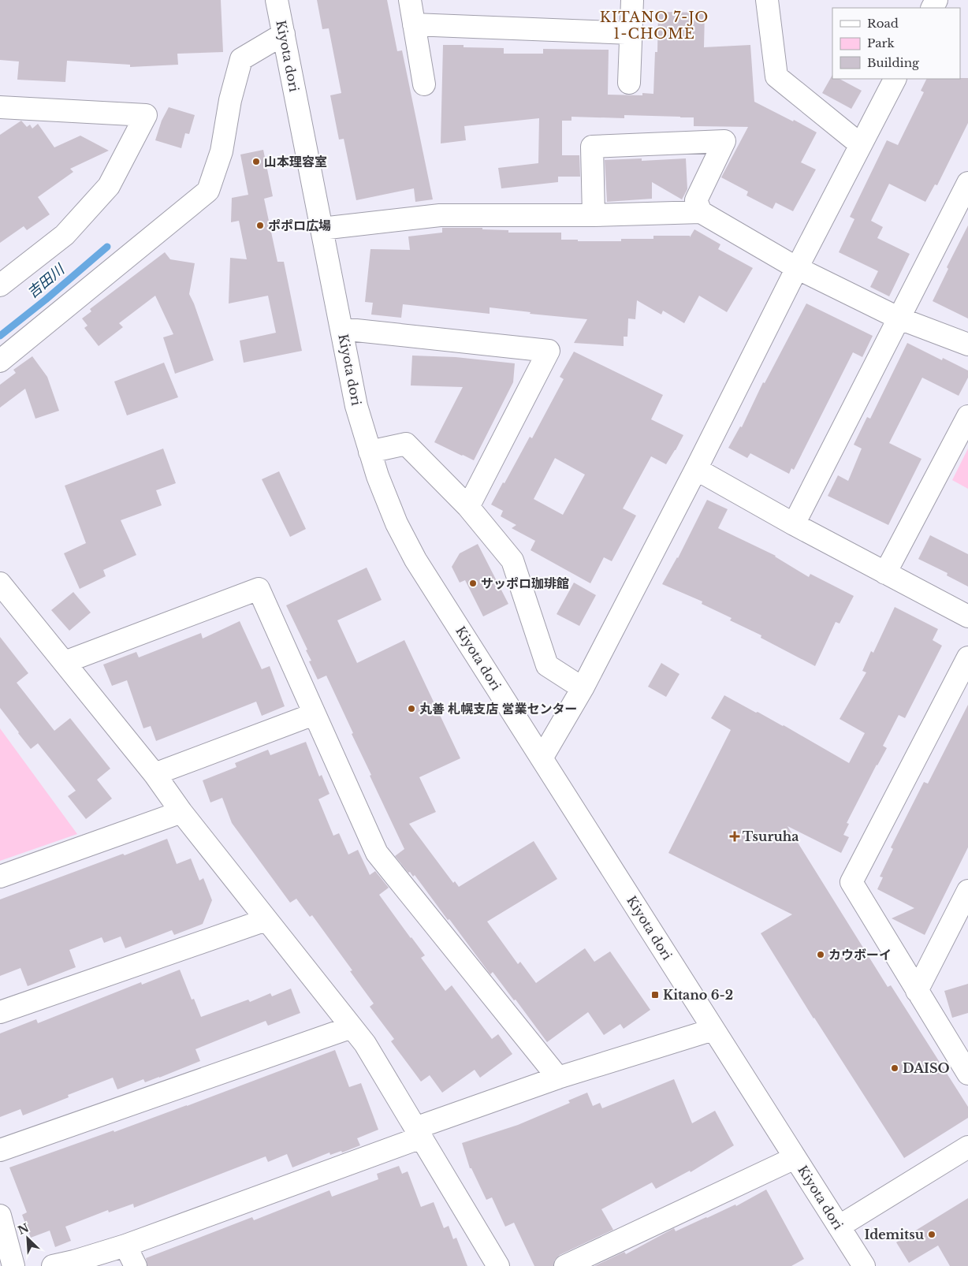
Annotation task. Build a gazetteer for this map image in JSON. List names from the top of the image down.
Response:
{
  "streets": {
    "street": ["Kiyota dori"]
  },
  "districts": ["KITANO 7-JO 1-CHOME"],
  "water": ["吉田川"],
  "places": {
    "other": [
      "山本理容室",
      "ポポロ広場",
      "サッポロ珈琲館",
      "丸善 札幌支店 営業センター",
      "カウボーイ",
      "DAISO",
      "Idemitsu"
    ],
    "health": ["Tsuruha"],
    "transit": ["Kitano 6-2"]
  },
  "legend": ["Road", "Park", "Building"],
  "north": "top left"
}
